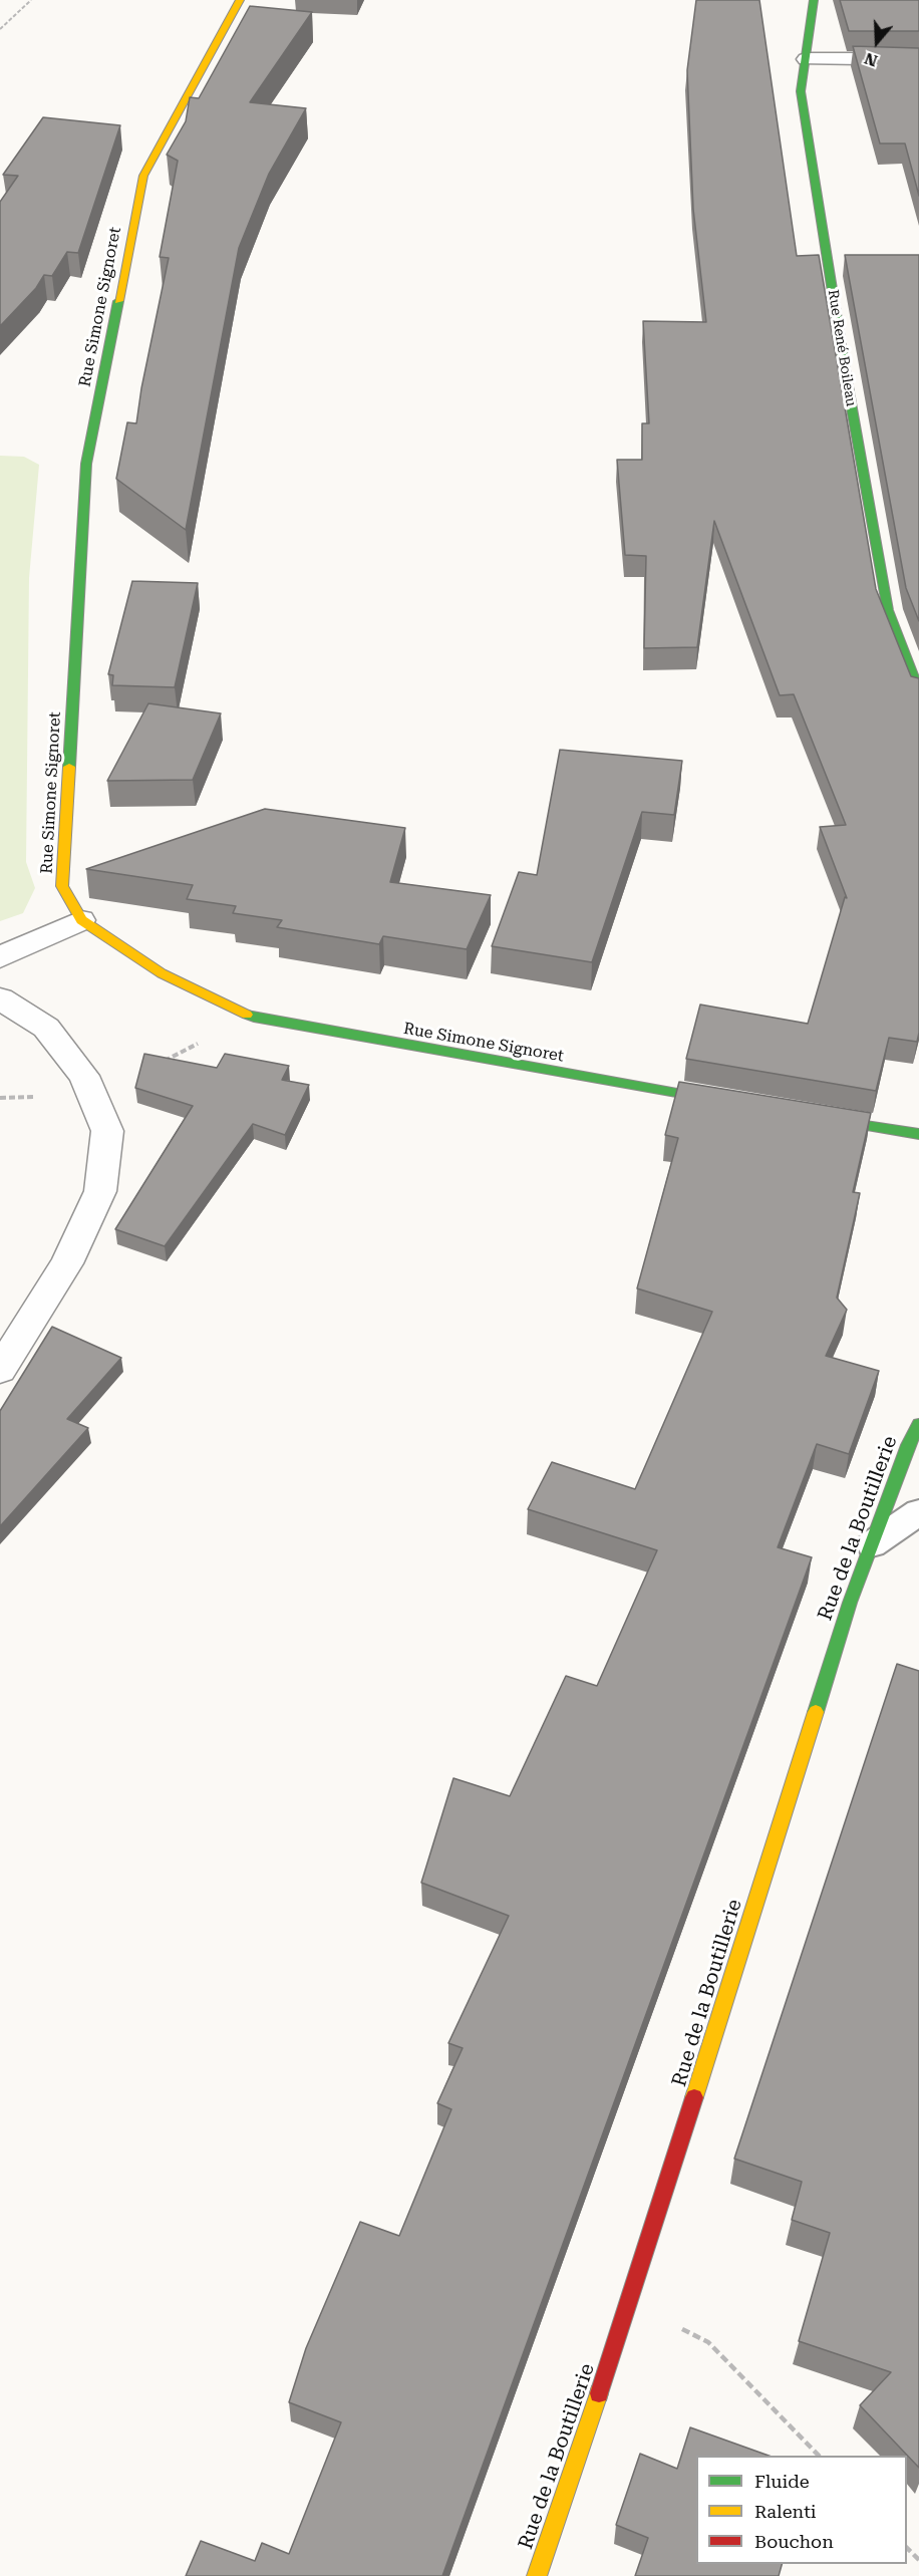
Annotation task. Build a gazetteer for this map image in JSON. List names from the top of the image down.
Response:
{
  "streets": {
    "street": ["Rue Simone Signoret", "Rue René Boileau", "Rue de la Boutillerie"]
  },
  "legend": ["Fluide", "Ralenti", "Bouchon"],
  "north": "bottom"
}
